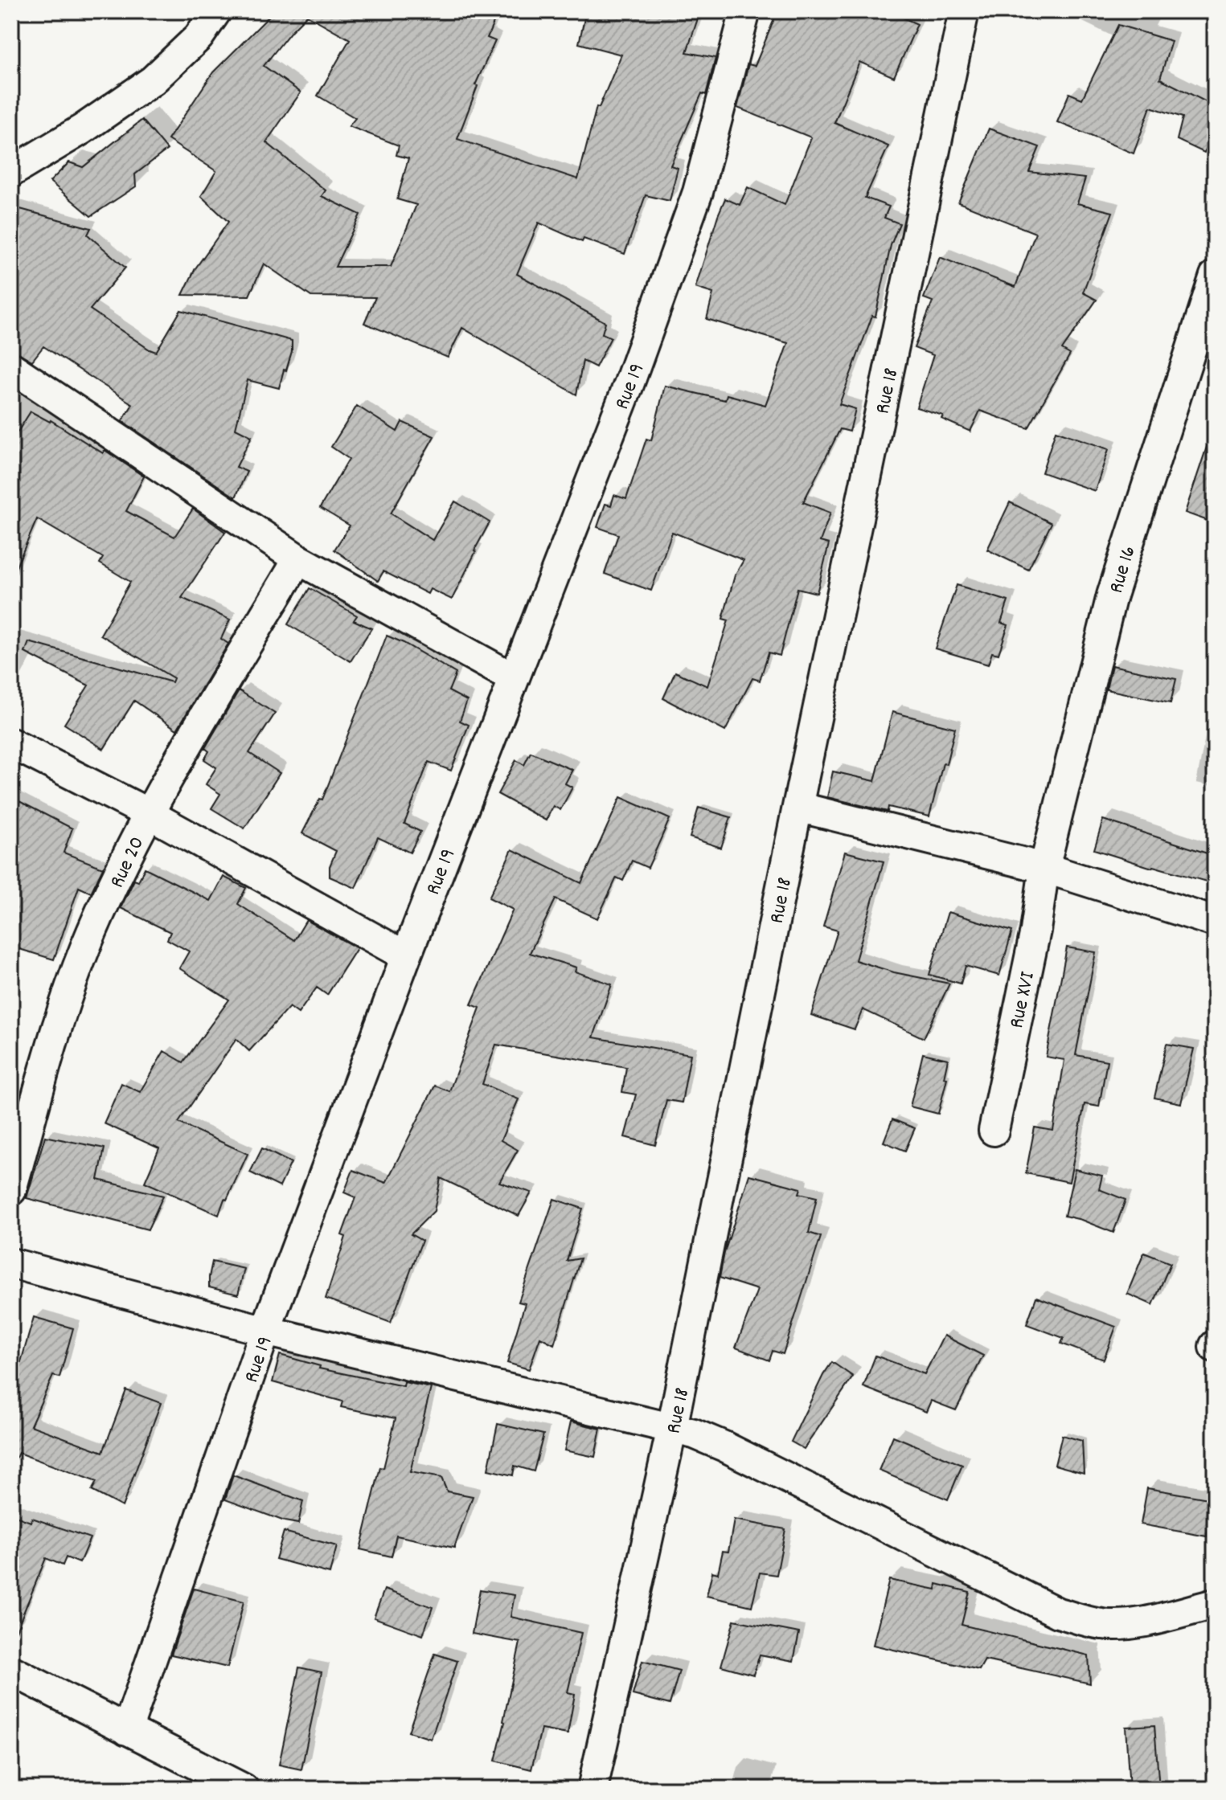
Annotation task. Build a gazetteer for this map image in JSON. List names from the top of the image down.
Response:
{
  "streets": {
    "street": [
      "Rue 19",
      "Rue 18",
      "Rue 16",
      "Rue 20",
      "Rue XVI"
    ]
  },
  "crossings": [
    ["Rue 16", "Rue XVI"]
  ]
}
